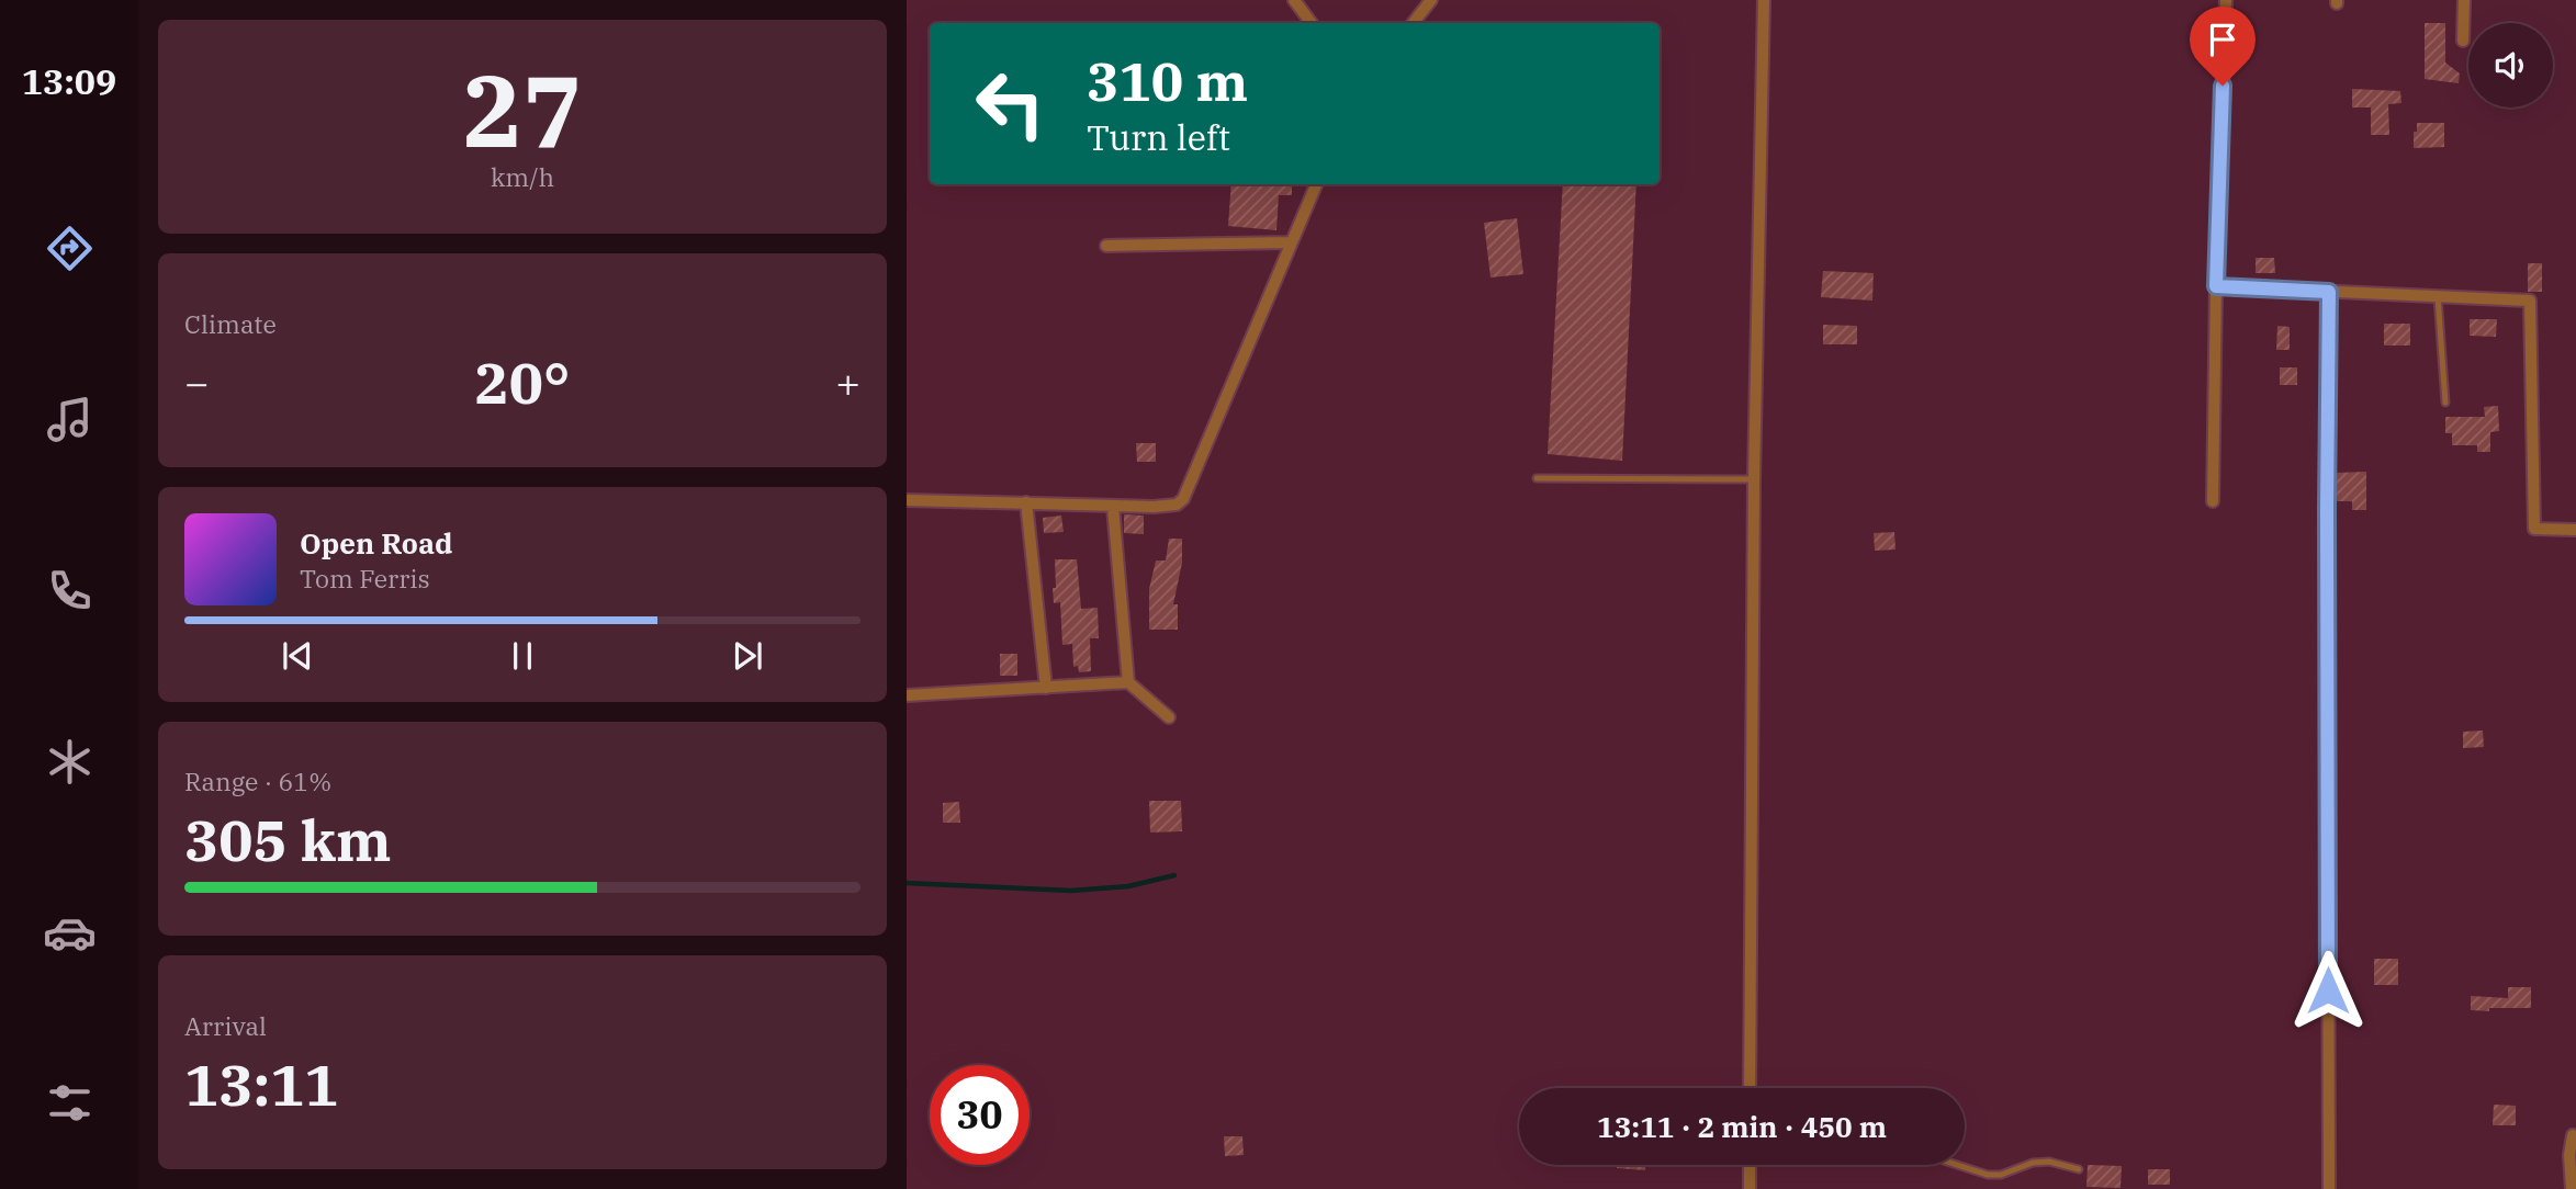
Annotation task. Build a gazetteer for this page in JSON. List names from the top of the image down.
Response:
{
  "page": {
    "tabs": "13:09",
    "tile": [
      ["27", "km/h"],
      "Climate",
      ["Range · 61%", "305 km"],
      ["Arrival", "13:11"]
    ],
    "turn": ["310 m", "Turn left"],
    "heat": ["−", "20°", "+"],
    "song": ["Open Road", "Tom Ferris"],
    "limit": "30",
    "trip": "13:11 · 2 min · 450 m"
  }
}
